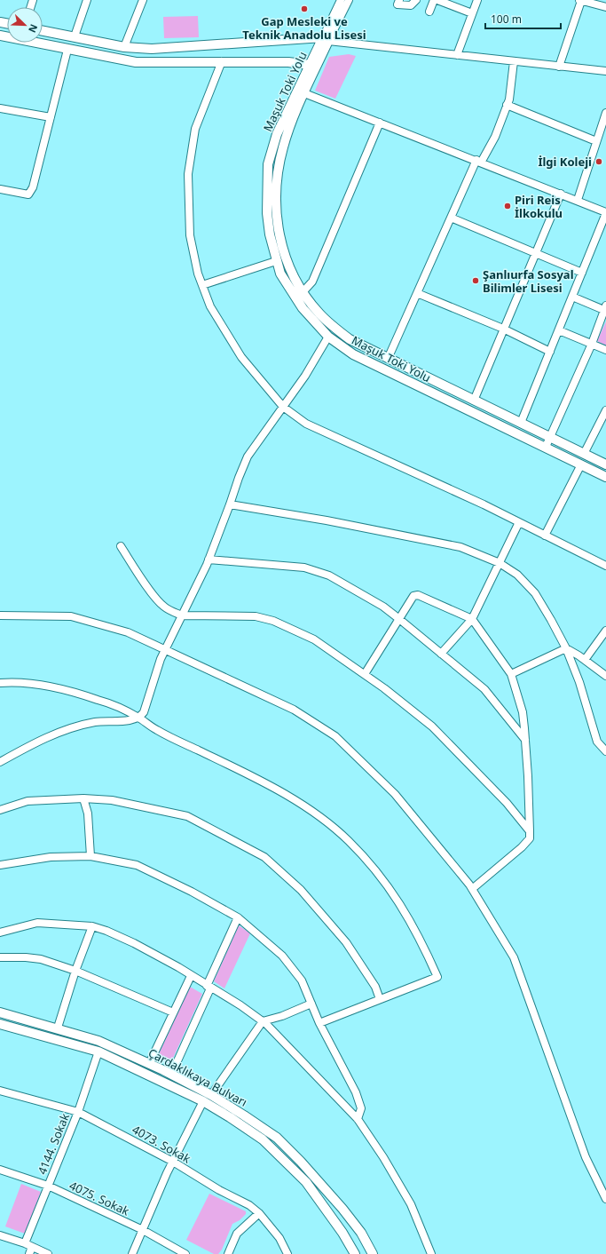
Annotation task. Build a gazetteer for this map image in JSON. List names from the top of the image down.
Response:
{
  "streets": {
    "main road": ["Maşuk Toki Yolu", "Çardaklıkaya Bulvarı"],
    "street": ["4144. Sokak", "4073. Sokak", "4075. Sokak"]
  },
  "crossings": [
    ["Çardaklıkaya Bulvarı", "4144. Sokak"],
    ["4144. Sokak", "4073. Sokak"],
    ["4144. Sokak", "4075. Sokak"]
  ],
  "places": [
    "Gap Mesleki ve Teknik Anadolu Lisesi",
    "İlgi Koleji",
    "Piri Reis İlkokulu",
    "Şanlıurfa Sosyal Bilimler Lisesi"
  ],
  "scale_bar": "100 m",
  "north": "bottom right"
}
